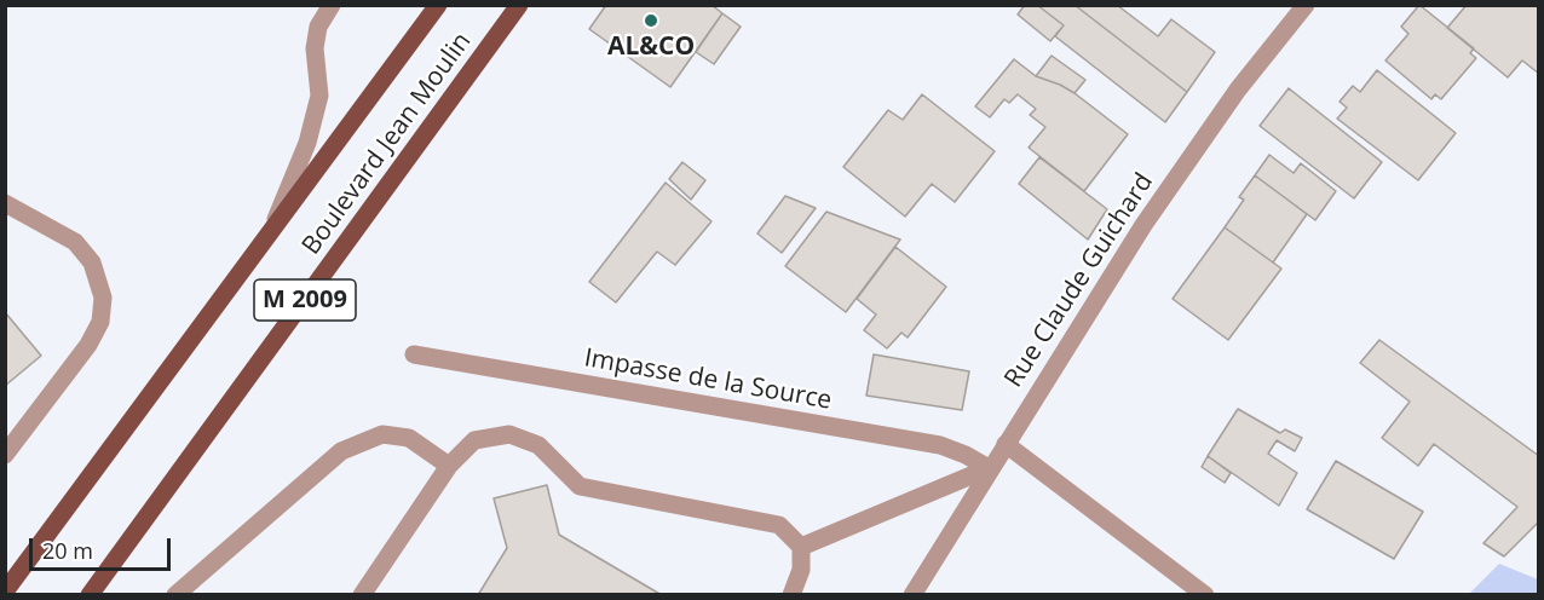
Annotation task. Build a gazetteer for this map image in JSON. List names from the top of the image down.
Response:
{
  "streets": {
    "main road": ["Boulevard Jean Moulin", "M 2009"],
    "street": ["Rue Claude Guichard", "Impasse de la Source"]
  },
  "crossings": [
    ["Rue Claude Guichard", "Impasse de la Source"]
  ],
  "places": ["AL&CO"],
  "scale_bar": "20 m"
}
